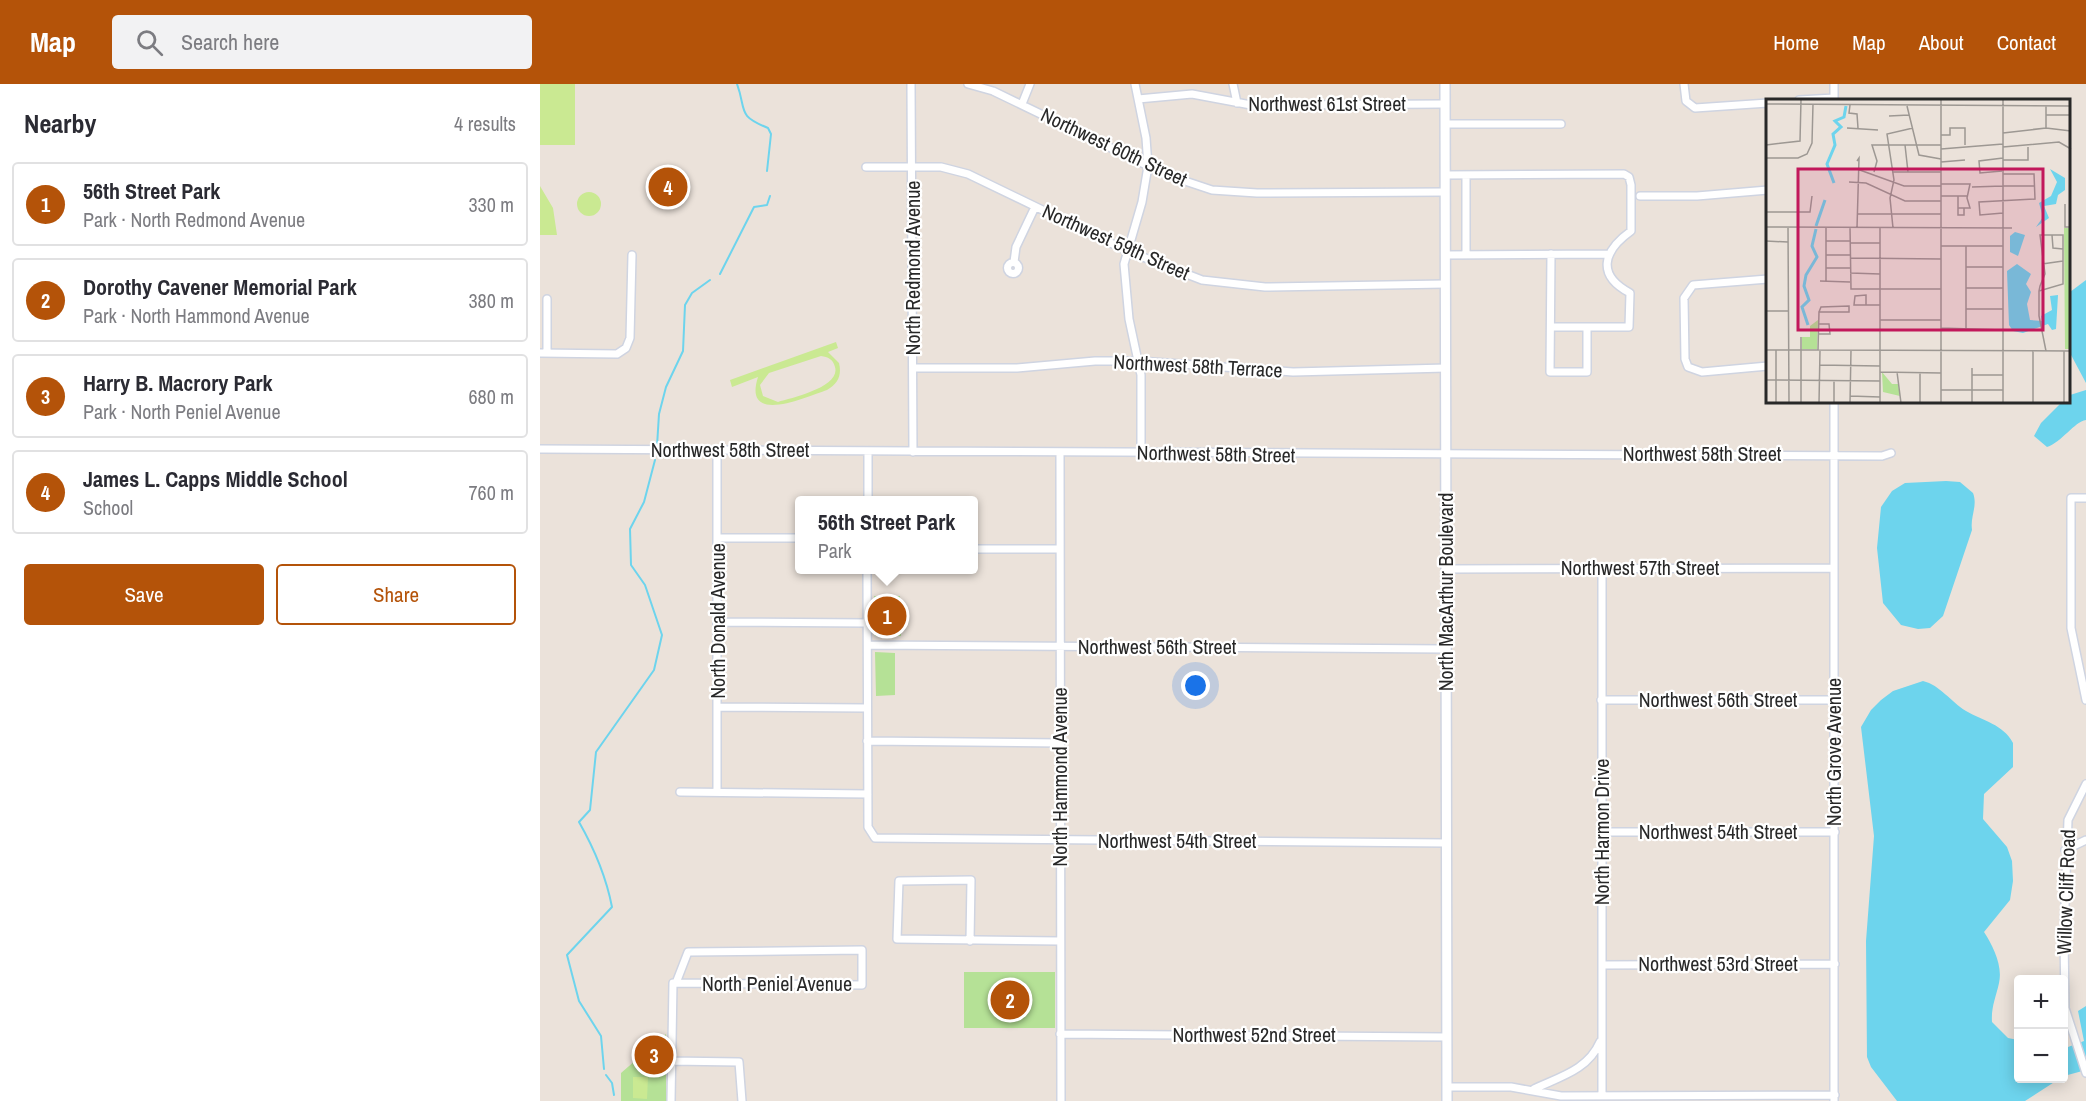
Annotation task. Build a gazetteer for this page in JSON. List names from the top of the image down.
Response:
{
  "streets": {
    "main road": ["North MacArthur Boulevard"],
    "street": [
      "Northwest 61st Street",
      "Northwest 60th Street",
      "Northwest 59th Street",
      "North Redmond Avenue",
      "Northwest 58th Terrace",
      "Northwest 58th Street",
      "Northwest 57th Street",
      "North Donald Avenue",
      "Northwest 56th Street",
      "North Grove Avenue",
      "North Hammond Avenue",
      "North Harmon Drive",
      "Northwest 54th Street",
      "Willow Cliff Road",
      "Northwest 53rd Street",
      "North Peniel Avenue",
      "Northwest 52nd Street"
    ]
  },
  "crossings": [
    ["Northwest 61st Street", "North MacArthur Boulevard"],
    ["Northwest 60th Street", "North MacArthur Boulevard"],
    ["Northwest 59th Street", "North Redmond Avenue"],
    ["Northwest 59th Street", "North MacArthur Boulevard"],
    ["North Redmond Avenue", "Northwest 58th Terrace"],
    ["North Redmond Avenue", "Northwest 58th Street"],
    ["Northwest 58th Terrace", "North MacArthur Boulevard"],
    ["Northwest 58th Street", "North MacArthur Boulevard"],
    ["Northwest 58th Street", "North Donald Avenue"],
    ["Northwest 58th Street", "North Grove Avenue"],
    ["Northwest 58th Street", "North Hammond Avenue"],
    ["Northwest 57th Street", "North MacArthur Boulevard"],
    ["Northwest 57th Street", "North Grove Avenue"],
    ["Northwest 57th Street", "North Harmon Drive"],
    ["North MacArthur Boulevard", "Northwest 56th Street"],
    ["North MacArthur Boulevard", "Northwest 54th Street"],
    ["North MacArthur Boulevard", "Northwest 52nd Street"],
    ["Northwest 56th Street", "North Grove Avenue"],
    ["Northwest 56th Street", "North Hammond Avenue"],
    ["Northwest 56th Street", "North Harmon Drive"],
    ["North Grove Avenue", "Northwest 54th Street"],
    ["North Grove Avenue", "Northwest 53rd Street"],
    ["North Hammond Avenue", "Northwest 54th Street"],
    ["North Hammond Avenue", "Northwest 52nd Street"],
    ["North Harmon Drive", "Northwest 54th Street"],
    ["North Harmon Drive", "Northwest 53rd Street"]
  ],
  "page": {
    "header": "Map",
    "search": "Search here",
    "nav": [
      "Home",
      "Map",
      "About",
      "Contact"
    ],
    "heading": ["Nearby", "4 results"],
    "list": [
      {
        "mark": "1",
        "name": "56th Street Park",
        "note": "Park · North Redmond Avenue",
        "value": "330 m"
      },
      {
        "mark": "2",
        "name": "Dorothy Cavener Memorial Park",
        "note": "Park · North Hammond Avenue",
        "value": "380 m"
      },
      {
        "mark": "3",
        "name": "Harry B. Macrory Park",
        "note": "Park · North Peniel Avenue",
        "value": "680 m"
      },
      {
        "mark": "4",
        "name": "James L. Capps Middle School",
        "note": "School",
        "value": "760 m"
      }
    ],
    "pins": [
      "4",
      "1",
      "2",
      "3"
    ],
    "popup": ["56th Street Park", "Park"],
    "buttons": ["Save", "Share"],
    "map_buttons": ["+", "−"]
  }
}
